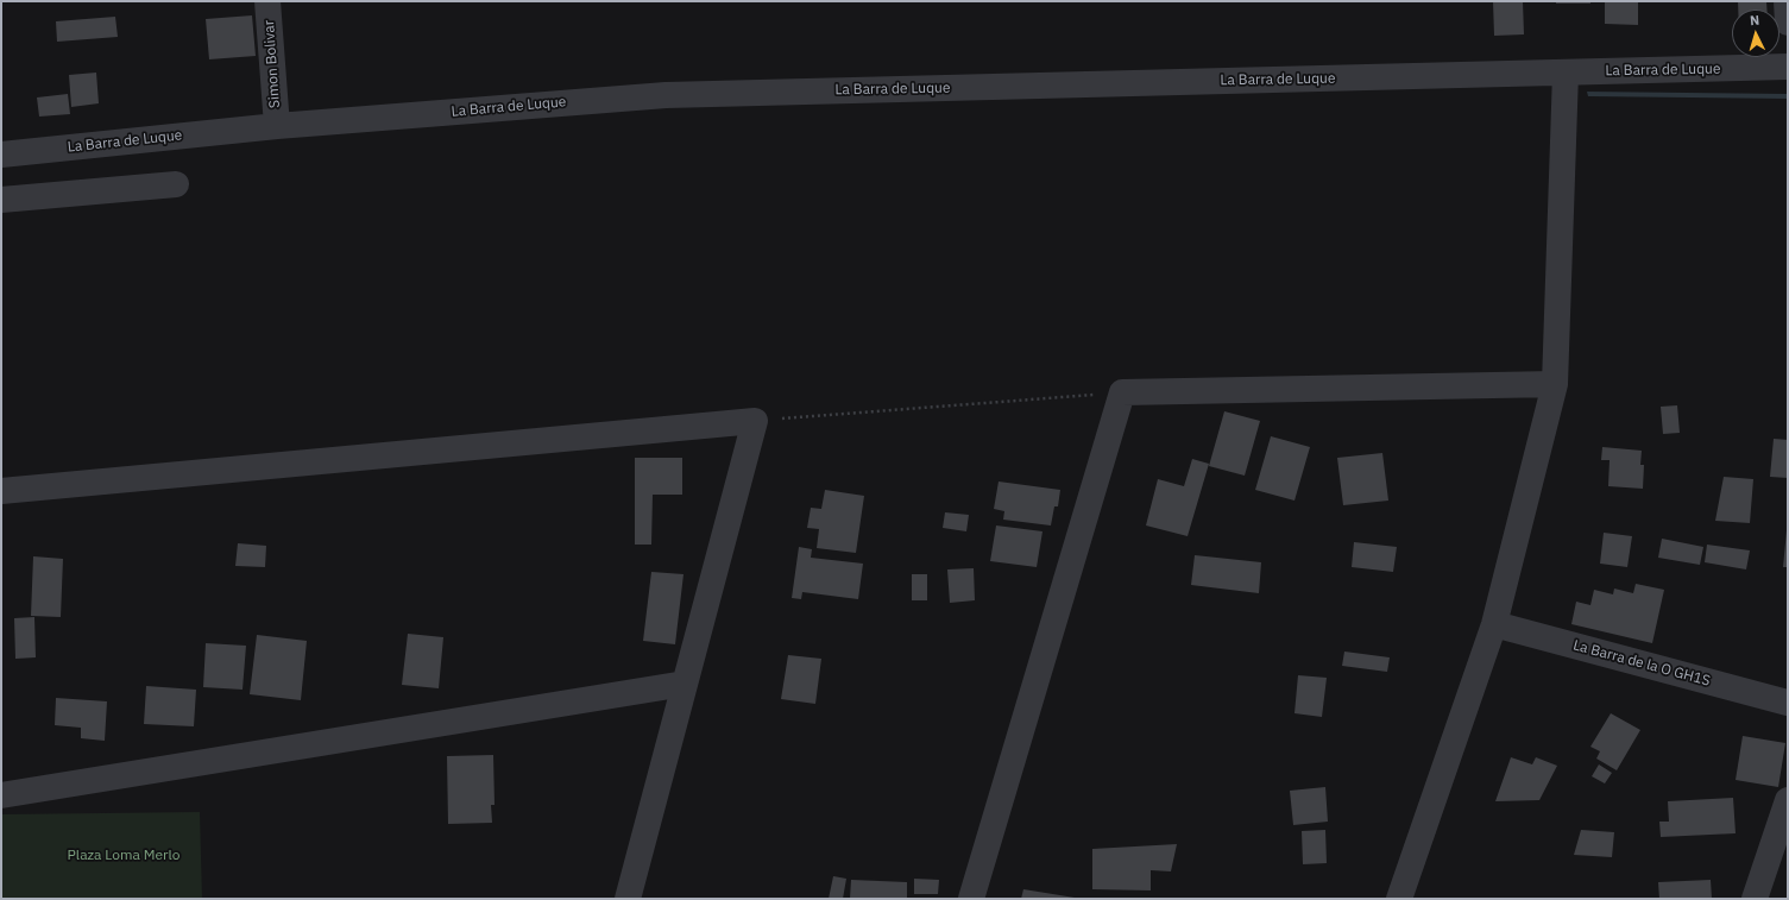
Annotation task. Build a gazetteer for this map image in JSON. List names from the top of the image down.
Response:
{
  "streets": {
    "street": ["Simon Bolivar", "La Barra de Luque", "La Barra de la O GH1S"]
  },
  "crossings": [
    ["Simon Bolivar", "La Barra de Luque"]
  ],
  "parks": ["Plaza Loma Merlo"],
  "north": "top"
}
